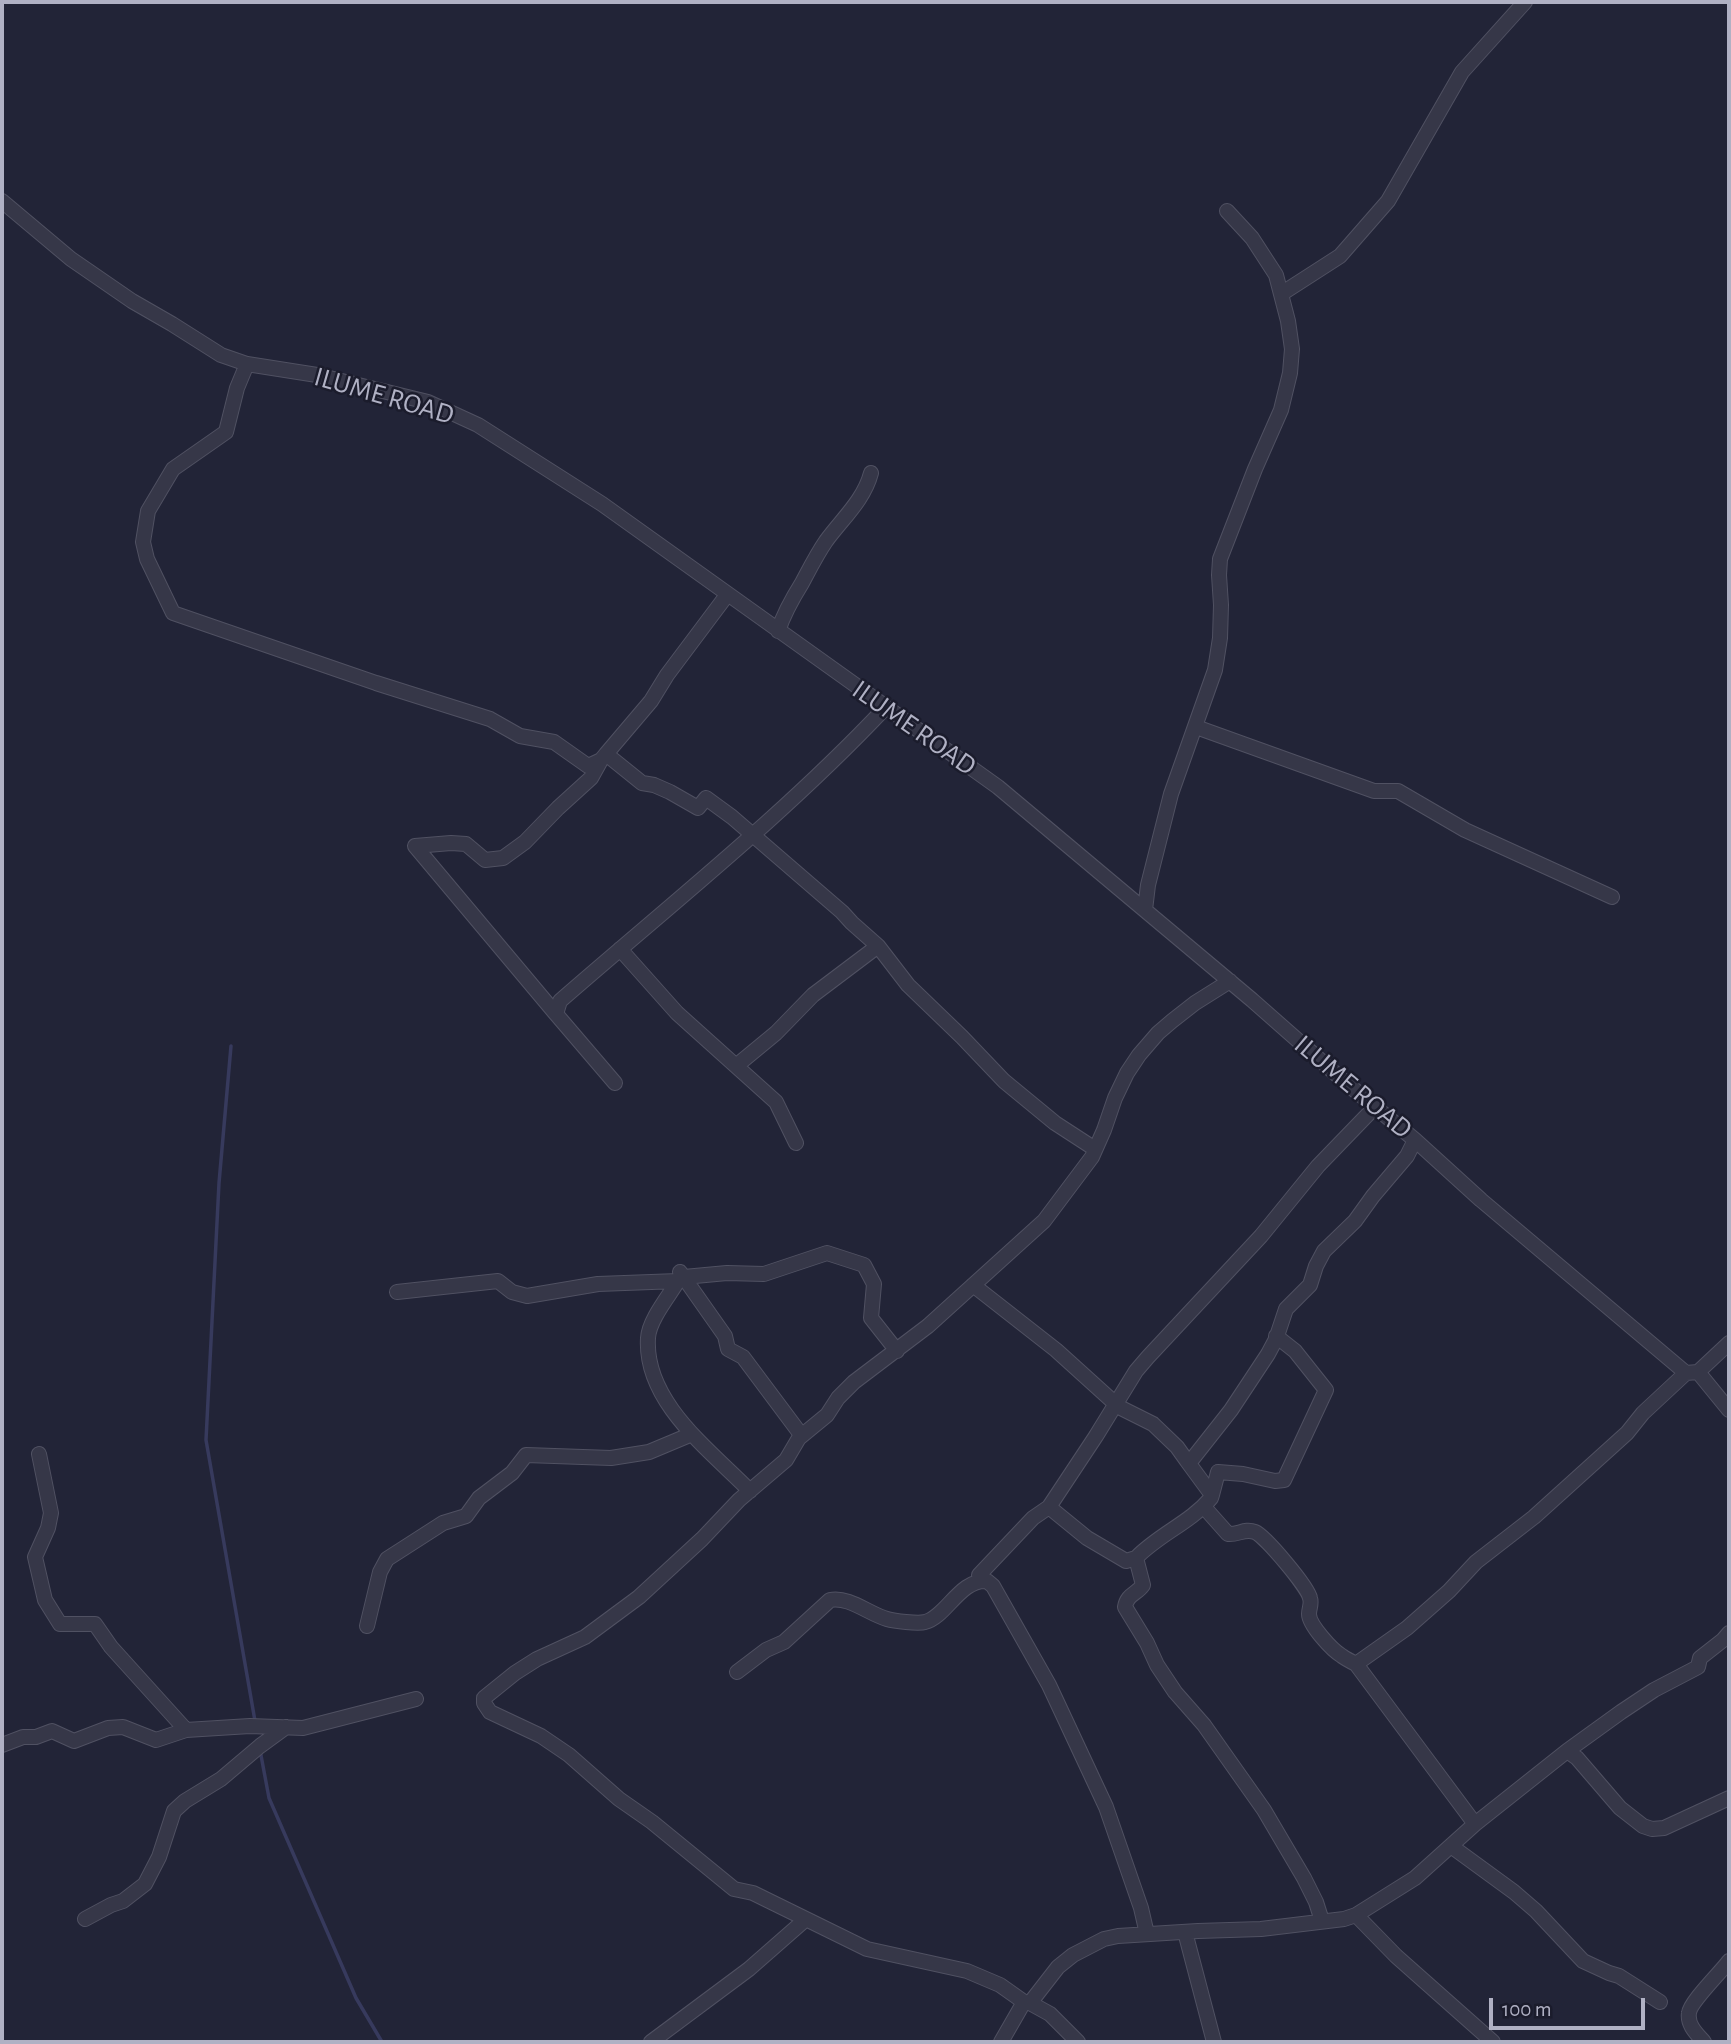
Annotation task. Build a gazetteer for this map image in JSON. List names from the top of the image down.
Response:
{
  "streets": {
    "street": ["ILUME ROAD"]
  },
  "scale_bar": "100 m"
}
